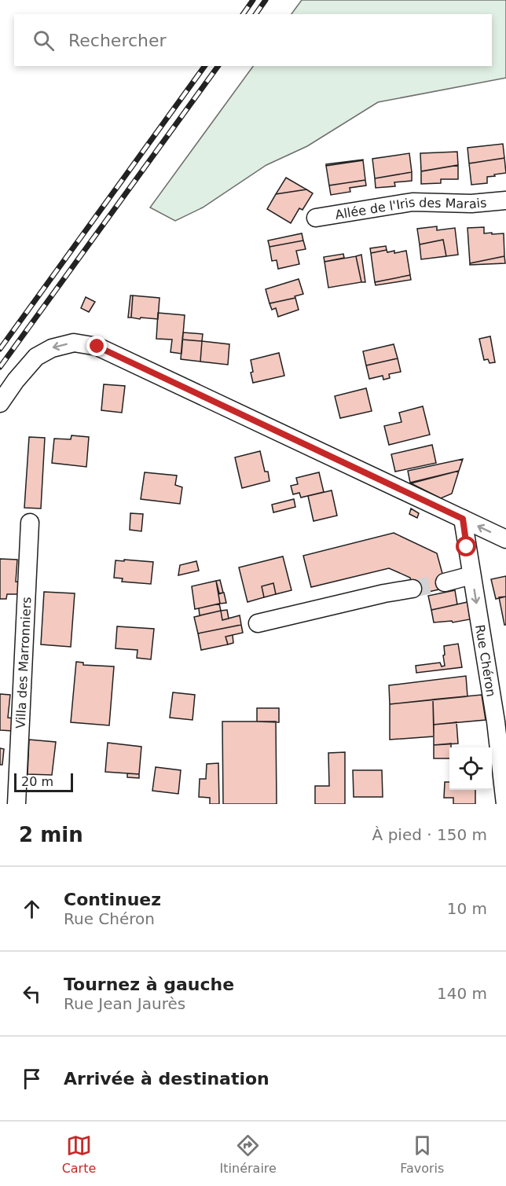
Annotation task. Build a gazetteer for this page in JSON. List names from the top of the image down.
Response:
{
  "streets": {
    "street": ["Allée de l'Iris des Marais", "Rue Chéron", "Villa des Marronniers"]
  },
  "one_way": ["Rue Chéron"],
  "scale_bar": "20 m",
  "page": {
    "search": "Rechercher",
    "scale": "20 m",
    "heading": ["2 min", "À pied · 150 m"],
    "list": [
      ["Continuez", "Rue Chéron", "10 m"],
      ["Tournez à gauche", "Rue Jean Jaurès", "140 m"],
      "Arrivée à destination"
    ],
    "nav": ["Carte", "Itinéraire", "Favoris"]
  }
}
